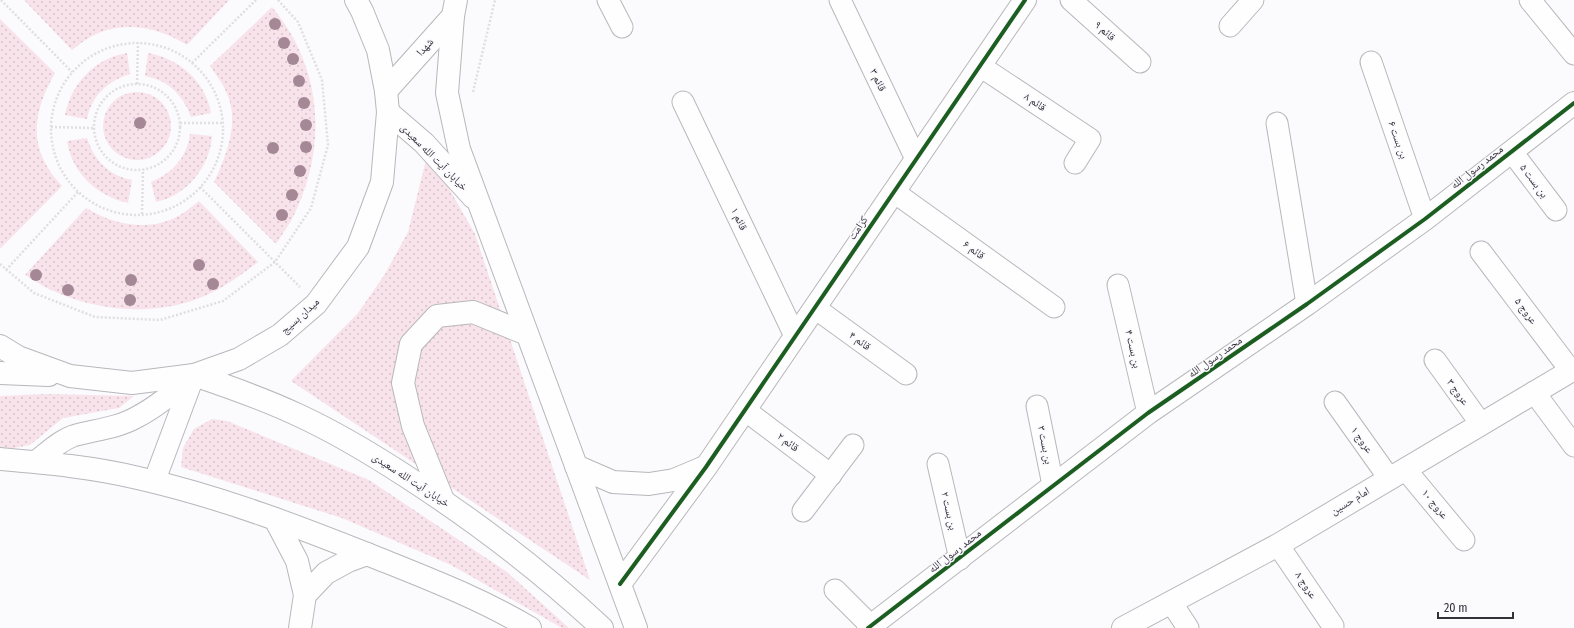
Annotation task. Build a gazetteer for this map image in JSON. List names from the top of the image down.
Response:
{
  "streets": {
    "main road": [
      "شهدا",
      "خیابان آیت الله سعیدی",
      "محمد رسول الله",
      "کرامت",
      "میدان بسیج",
      "امام حسین"
    ],
    "street": [
      "قائم ۹",
      "قائم ۳",
      "قائم ۸",
      "بن بست ۶",
      "بن بست ۵",
      "قائم ۱",
      "قائم ۶",
      "عروج ۵",
      "قائم ۴",
      "بن بست ۴",
      "عروج ۳",
      "عروج ۱",
      "قائم ۲",
      "بن بست ۳",
      "عروج ۱۰",
      "بن بست ۲",
      "عروج ۸"
    ]
  },
  "crossings": [
    ["شهدا", "خیابان آیت الله سعیدی"],
    ["شهدا", "میدان بسیج"],
    ["قائم ۳", "کرامت"],
    ["قائم ۸", "کرامت"],
    ["بن بست ۶", "محمد رسول الله"],
    ["خیابان آیت الله سعیدی", "کرامت"],
    ["خیابان آیت الله سعیدی", "میدان بسیج"],
    ["محمد رسول الله", "بن بست ۵"],
    ["محمد رسول الله", "بن بست ۴"],
    ["محمد رسول الله", "بن بست ۳"],
    ["محمد رسول الله", "بن بست ۲"],
    ["قائم ۱", "کرامت"],
    ["کرامت", "قائم ۶"],
    ["کرامت", "قائم ۴"],
    ["کرامت", "قائم ۲"],
    ["عروج ۵", "امام حسین"],
    ["عروج ۳", "امام حسین"],
    ["عروج ۱", "امام حسین"],
    ["عروج ۱", "عروج ۱۰"],
    ["امام حسین", "عروج ۱۰"],
    ["امام حسین", "عروج ۸"]
  ],
  "scale_bar": "20 m"
}
